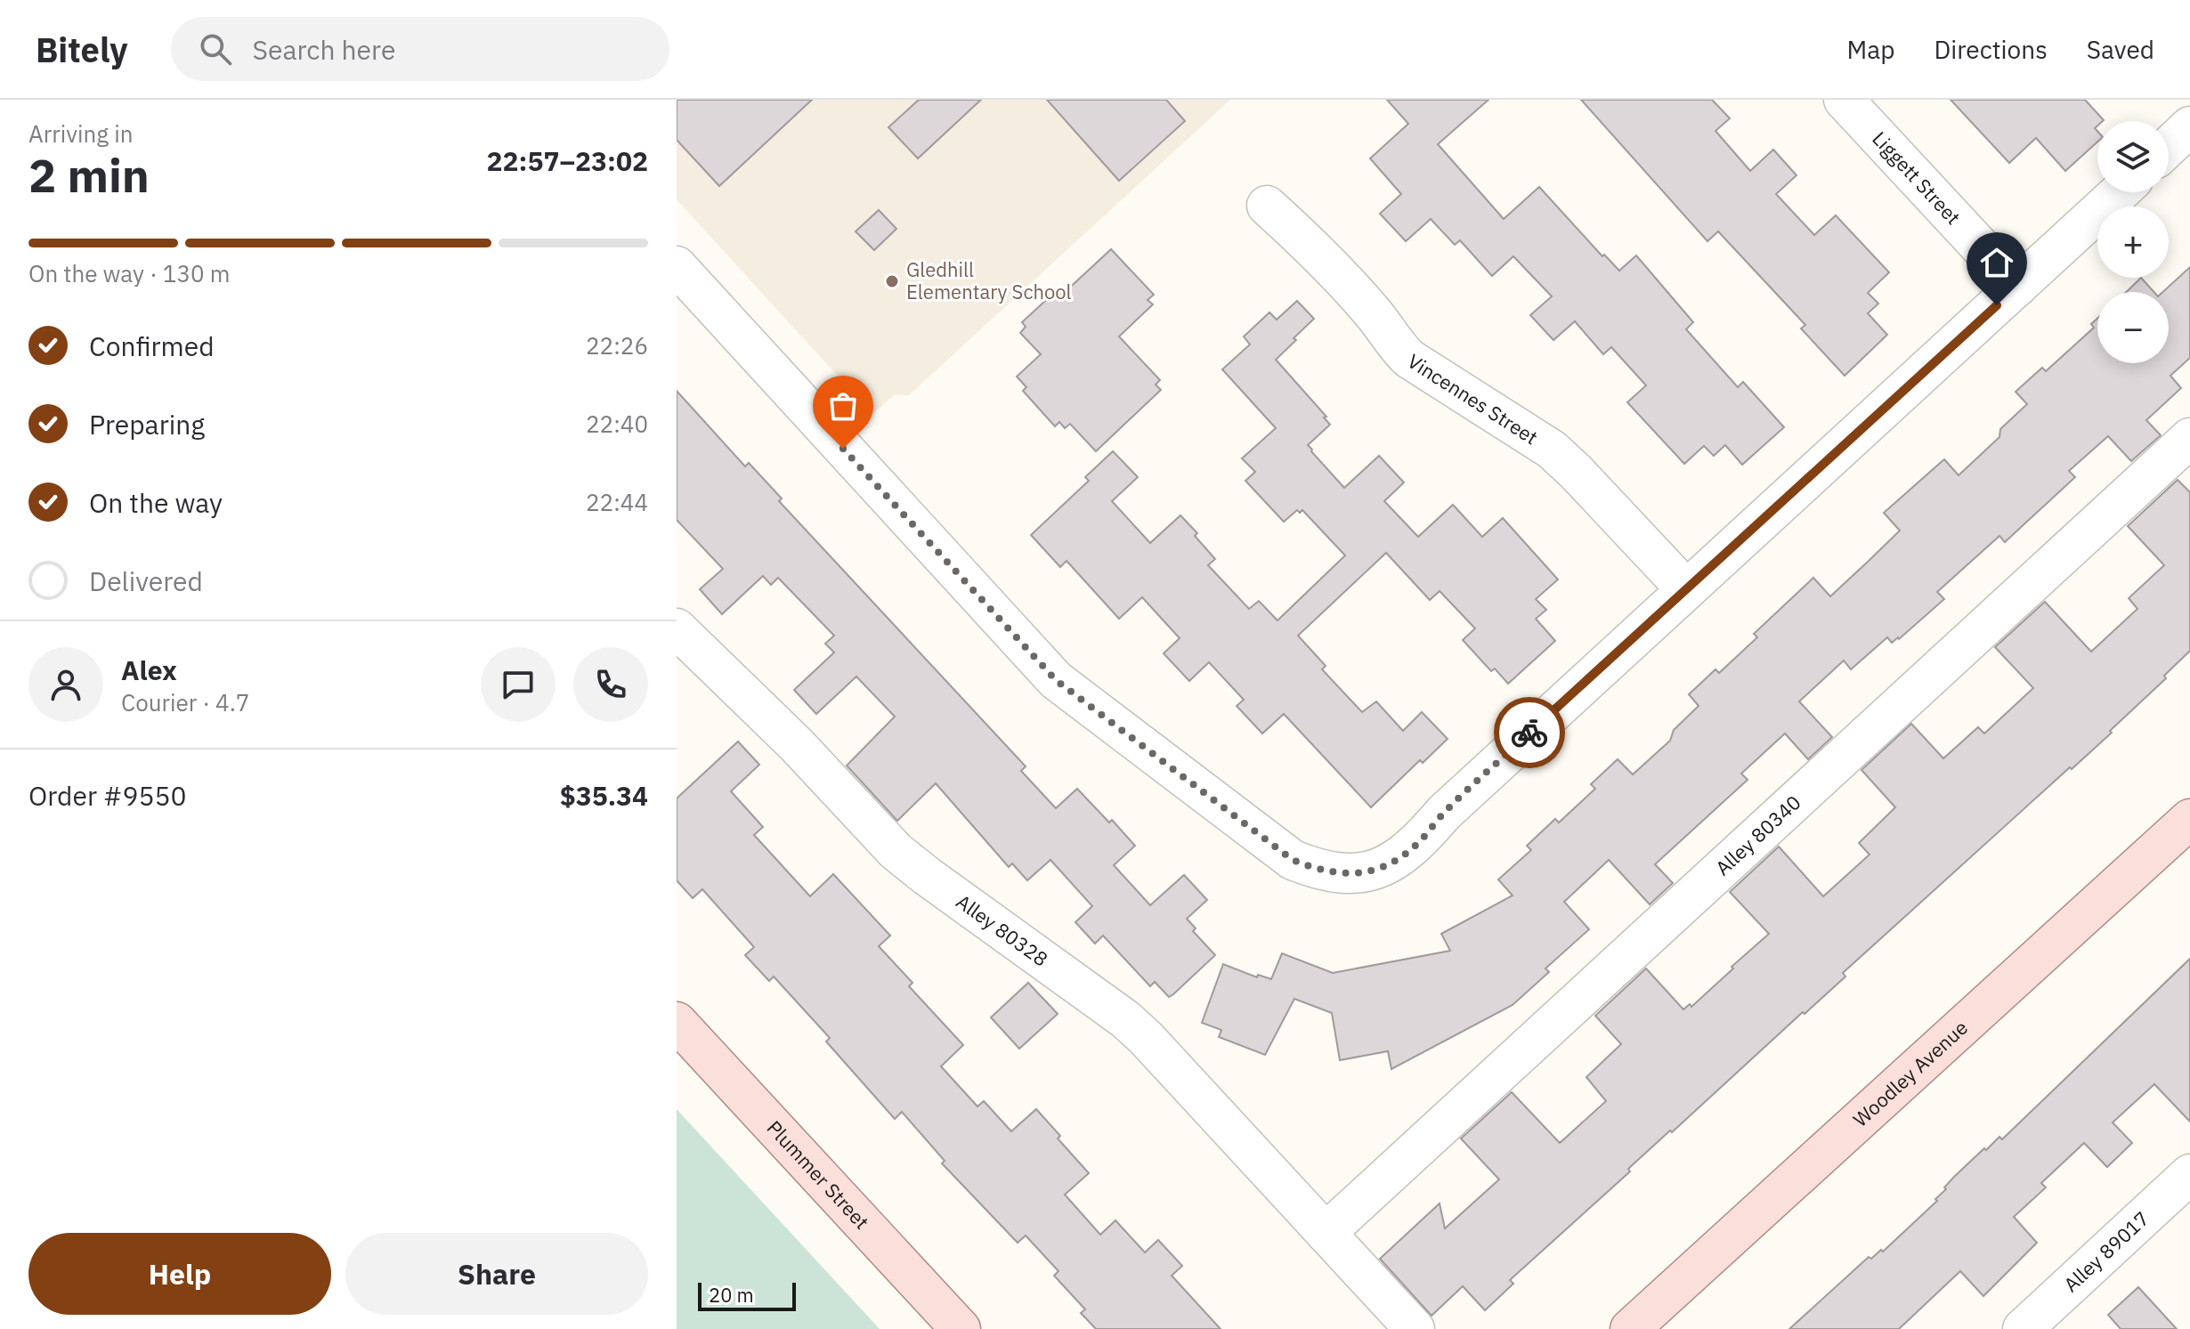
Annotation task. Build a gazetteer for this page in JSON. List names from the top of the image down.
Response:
{
  "streets": {
    "main road": ["Woodley Avenue", "Plummer Street"],
    "street": [
      "Liggett Street",
      "Vincennes Street",
      "Alley 80340",
      "Alley 80328",
      "Alley 89017"
    ]
  },
  "crossings": [
    ["Alley 80340", "Alley 80328"]
  ],
  "places": ["Gledhill Elementary School"],
  "scale_bar": "20 m",
  "page": {
    "header": "Bitely",
    "search": "Search here",
    "nav": ["Map", "Directions", "Saved"],
    "heading": ["2 min", "Arriving in", "22:57–23:02"],
    "panel": [
      "Alex",
      "Courier · 4.7",
      "Order #9550",
      "$35.34"
    ],
    "map_buttons": ["+", "−"],
    "bar": "On the way · 130 m",
    "list": [
      ["Confirmed", "22:26"],
      ["Preparing", "22:40"],
      ["On the way", "22:44"],
      "Delivered"
    ],
    "buttons": ["Help", "Share"],
    "scale": "20 m"
  }
}
